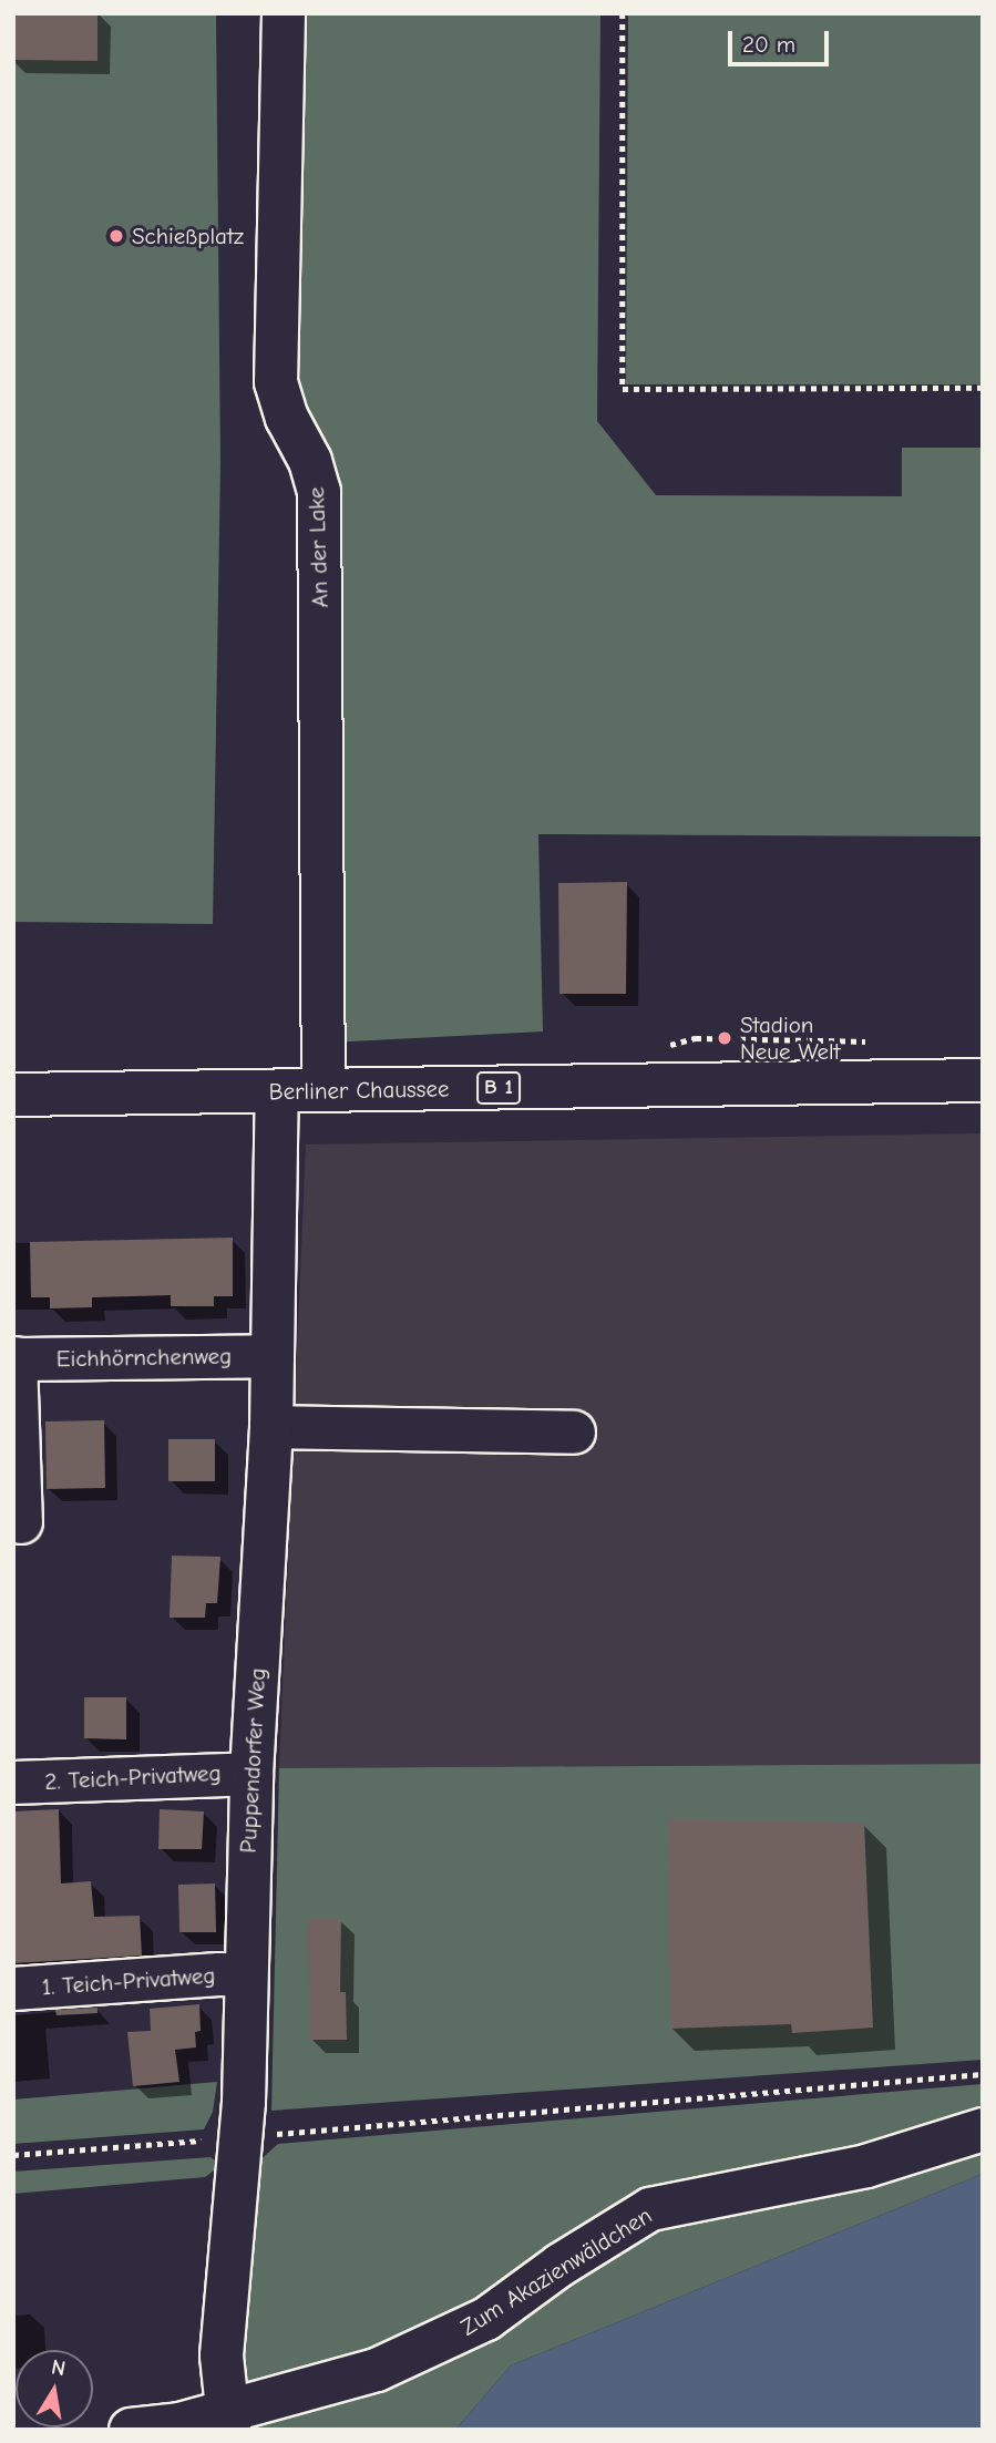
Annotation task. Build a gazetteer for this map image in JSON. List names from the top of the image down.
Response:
{
  "streets": {
    "street": [
      "An der Lake",
      "B 1",
      "Berliner Chaussee",
      "Eichhörnchenweg",
      "Puppendorfer Weg",
      "2. Teich-Privatweg",
      "1. Teich-Privatweg",
      "Zum Akazienwäldchen"
    ]
  },
  "crossings": [
    ["An der Lake", "Berliner Chaussee"],
    ["Berliner Chaussee", "Puppendorfer Weg"],
    ["Eichhörnchenweg", "Puppendorfer Weg"],
    ["Puppendorfer Weg", "2. Teich-Privatweg"],
    ["Puppendorfer Weg", "1. Teich-Privatweg"],
    ["Puppendorfer Weg", "Zum Akazienwäldchen"]
  ],
  "places": ["Schießplatz", "Stadion Neue Welt"],
  "scale_bar": "20 m",
  "north": "top"
}
